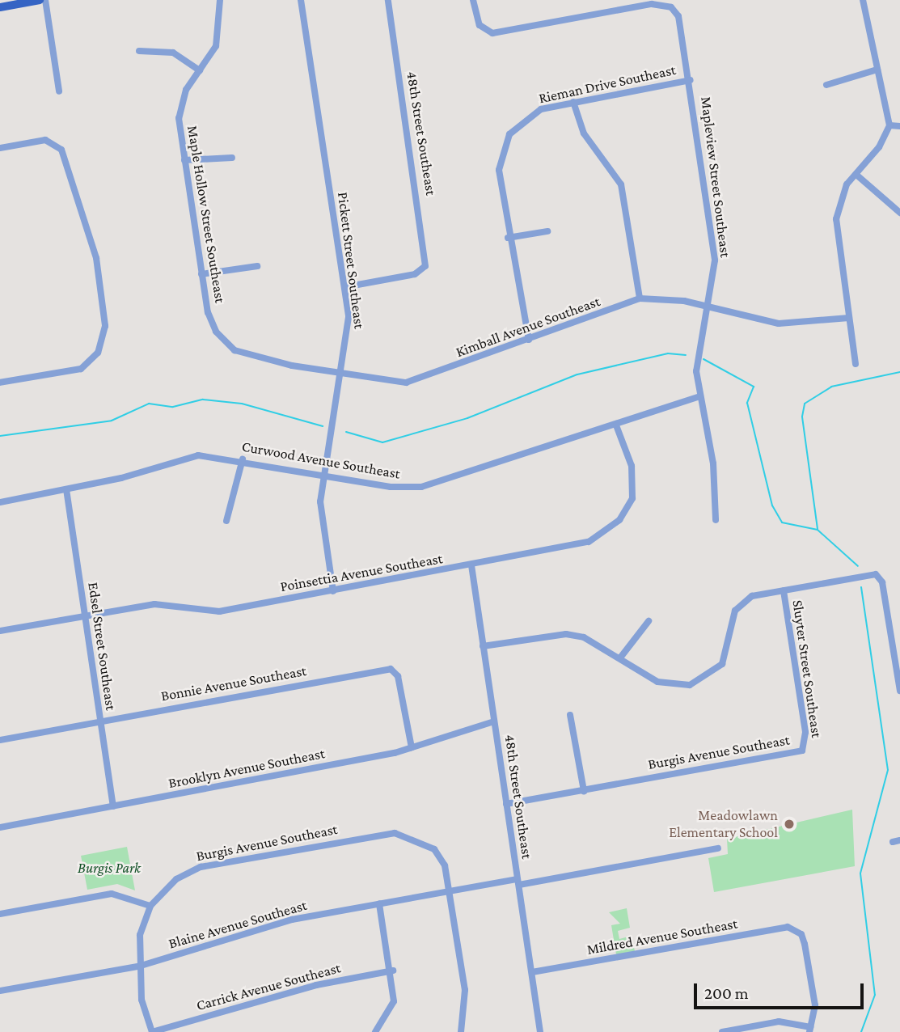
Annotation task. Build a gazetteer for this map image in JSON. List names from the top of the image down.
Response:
{
  "streets": {
    "street": [
      "Rieman Drive Southeast",
      "48th Street Southeast",
      "Mapleview Street Southeast",
      "Maple Hollow Street Southeast",
      "Pickett Street Southeast",
      "Kimball Avenue Southeast",
      "Curwood Avenue Southeast",
      "Poinsettia Avenue Southeast",
      "Edsel Street Southeast",
      "Sluyter Street Southeast",
      "Bonnie Avenue Southeast",
      "Burgis Avenue Southeast",
      "Brooklyn Avenue Southeast",
      "Blaine Avenue Southeast",
      "Mildred Avenue Southeast",
      "Carrick Avenue Southeast"
    ]
  },
  "crossings": [
    ["Rieman Drive Southeast", "Mapleview Street Southeast"],
    ["Rieman Drive Southeast", "Kimball Avenue Southeast"],
    ["48th Street Southeast", "Pickett Street Southeast"],
    ["48th Street Southeast", "Poinsettia Avenue Southeast"],
    ["48th Street Southeast", "Burgis Avenue Southeast"],
    ["48th Street Southeast", "Brooklyn Avenue Southeast"],
    ["48th Street Southeast", "Blaine Avenue Southeast"],
    ["48th Street Southeast", "Mildred Avenue Southeast"],
    ["Mapleview Street Southeast", "Kimball Avenue Southeast"],
    ["Mapleview Street Southeast", "Curwood Avenue Southeast"],
    ["Maple Hollow Street Southeast", "Kimball Avenue Southeast"],
    ["Pickett Street Southeast", "Kimball Avenue Southeast"],
    ["Pickett Street Southeast", "Curwood Avenue Southeast"],
    ["Pickett Street Southeast", "Poinsettia Avenue Southeast"],
    ["Curwood Avenue Southeast", "Poinsettia Avenue Southeast"],
    ["Curwood Avenue Southeast", "Edsel Street Southeast"],
    ["Poinsettia Avenue Southeast", "Edsel Street Southeast"],
    ["Edsel Street Southeast", "Bonnie Avenue Southeast"],
    ["Edsel Street Southeast", "Brooklyn Avenue Southeast"],
    ["Sluyter Street Southeast", "Burgis Avenue Southeast"],
    ["Bonnie Avenue Southeast", "Brooklyn Avenue Southeast"],
    ["Burgis Avenue Southeast", "Blaine Avenue Southeast"]
  ],
  "parks": ["Burgis Park"],
  "places": ["Meadowlawn Elementary School"],
  "scale_bar": "200 m"
}
